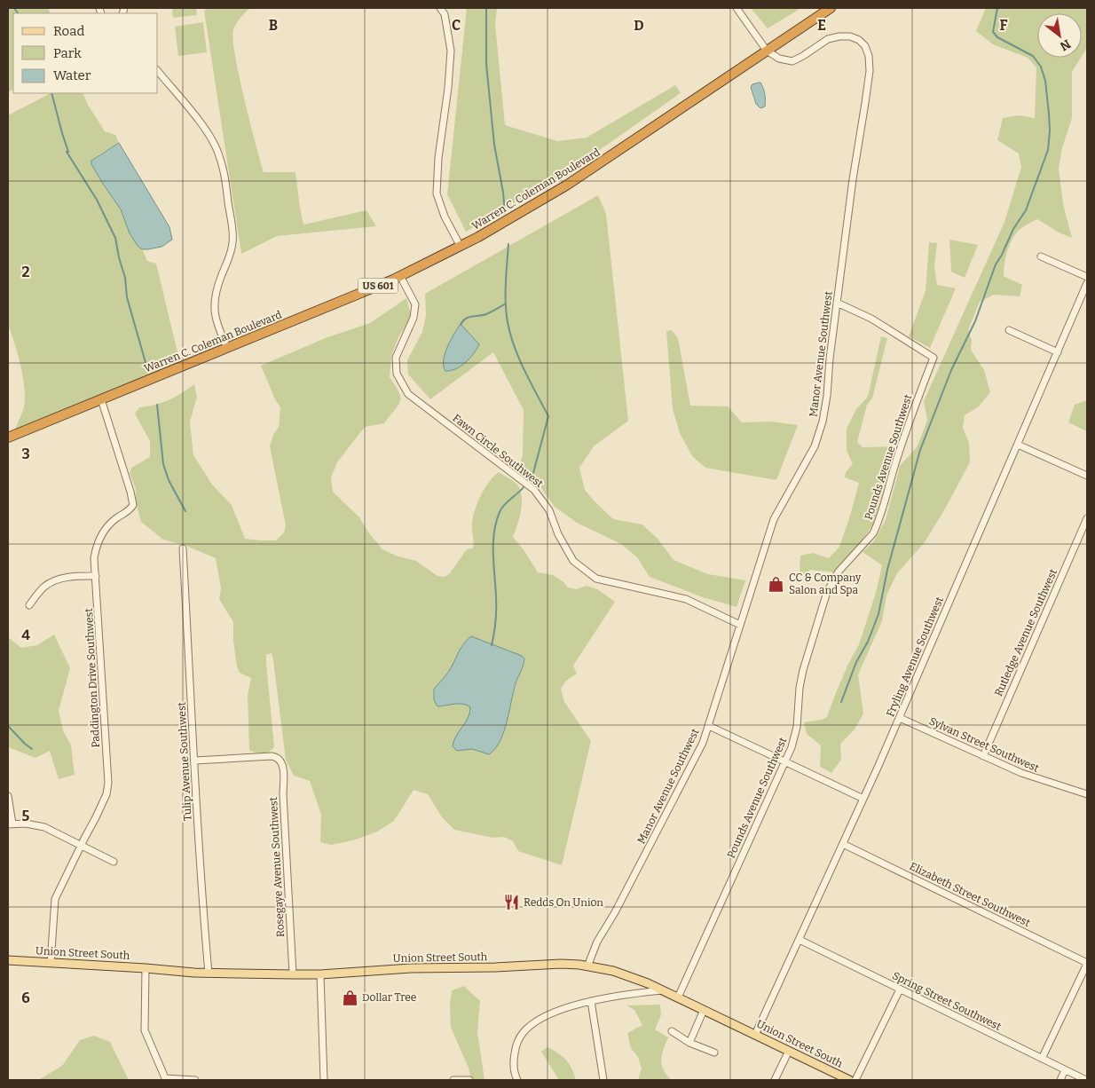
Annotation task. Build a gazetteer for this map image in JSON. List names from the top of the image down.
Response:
{
  "streets": {
    "highway": ["Warren C. Coleman Boulevard", "US 601"],
    "main road": ["Union Street South"],
    "street": [
      "Manor Avenue Southwest",
      "Fawn Circle Southwest",
      "Pounds Avenue Southwest",
      "Rutledge Avenue Southwest",
      "Fryling Avenue Southwest",
      "Paddington Drive Southwest",
      "Sylvan Street Southwest",
      "Tulip Avenue Southwest",
      "Rosegaye Avenue Southwest",
      "Elizabeth Street Southwest",
      "Spring Street Southwest"
    ]
  },
  "crossings": [
    ["Warren C. Coleman Boulevard", "Manor Avenue Southwest"],
    ["Warren C. Coleman Boulevard", "Fawn Circle Southwest"],
    ["Warren C. Coleman Boulevard", "Paddington Drive Southwest"],
    ["Manor Avenue Southwest", "Fawn Circle Southwest"],
    ["Manor Avenue Southwest", "Pounds Avenue Southwest"],
    ["Manor Avenue Southwest", "Union Street South"],
    ["Pounds Avenue Southwest", "Union Street South"],
    ["Rutledge Avenue Southwest", "Sylvan Street Southwest"],
    ["Fryling Avenue Southwest", "Sylvan Street Southwest"],
    ["Fryling Avenue Southwest", "Elizabeth Street Southwest"],
    ["Fryling Avenue Southwest", "Union Street South"],
    ["Fryling Avenue Southwest", "Spring Street Southwest"],
    ["Paddington Drive Southwest", "Union Street South"],
    ["Tulip Avenue Southwest", "Rosegaye Avenue Southwest"],
    ["Tulip Avenue Southwest", "Union Street South"],
    ["Rosegaye Avenue Southwest", "Union Street South"]
  ],
  "places": {
    "shop": ["CC & Company Salon and Spa", "Dollar Tree"],
    "restaurant": ["Redds On Union"]
  },
  "legend": ["Road", "Park", "Water"],
  "north": "bottom right",
  "grid": {
    "columns": [
      "B",
      "C",
      "D",
      "E",
      "F"
    ],
    "rows": [
      "2",
      "3",
      "4",
      "5",
      "6"
    ]
  }
}
